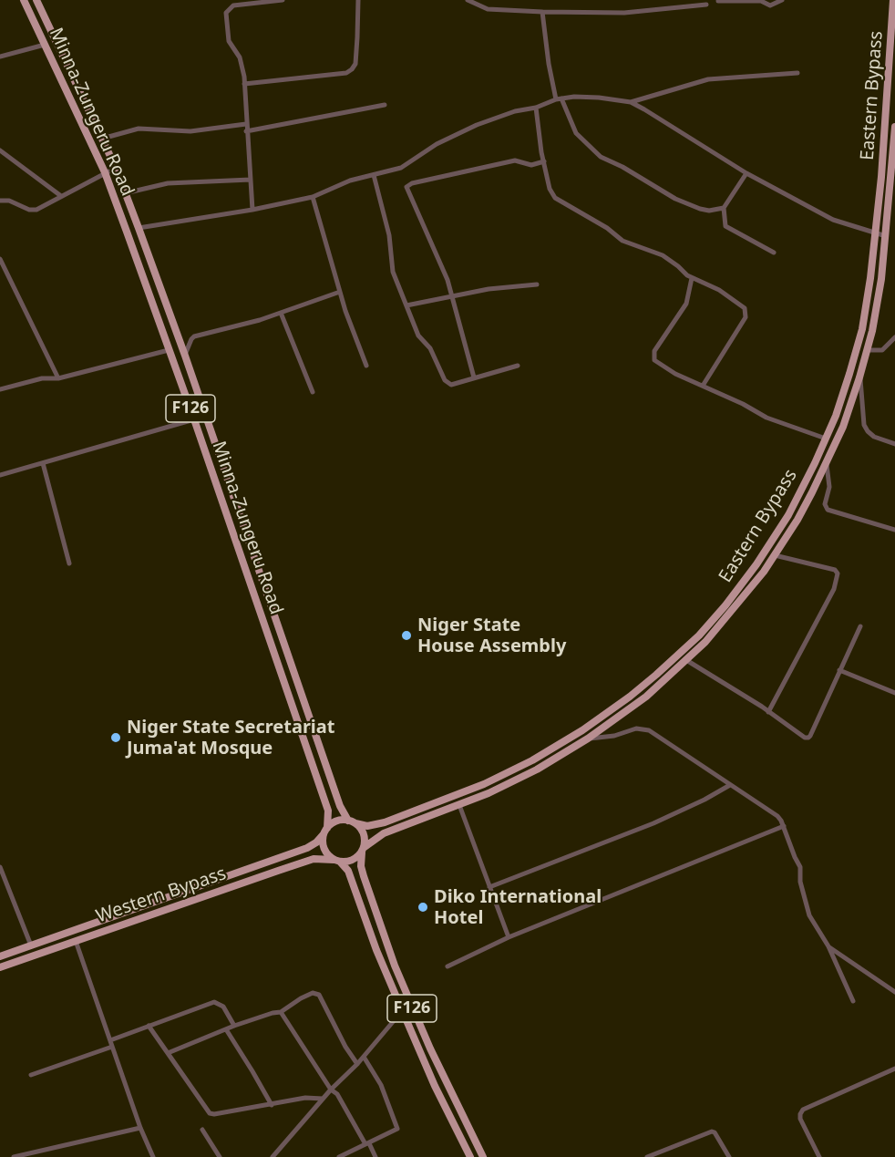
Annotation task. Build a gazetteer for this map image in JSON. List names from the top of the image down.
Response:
{
  "streets": {
    "main road": [
      "Eastern Bypass",
      "Minna-Zungeru Road",
      "F126",
      "Western Bypass"
    ]
  },
  "crossings": [
    ["Eastern Bypass", "Minna-Zungeru Road"],
    ["Eastern Bypass", "F126"],
    ["Eastern Bypass", "Western Bypass"],
    ["Minna-Zungeru Road", "F126"],
    ["Minna-Zungeru Road", "Western Bypass"],
    ["F126", "Western Bypass"]
  ],
  "places": ["Niger State House Assembly", "Niger State Secretariat Juma'at Mosque", "Diko International Hotel"]
}
